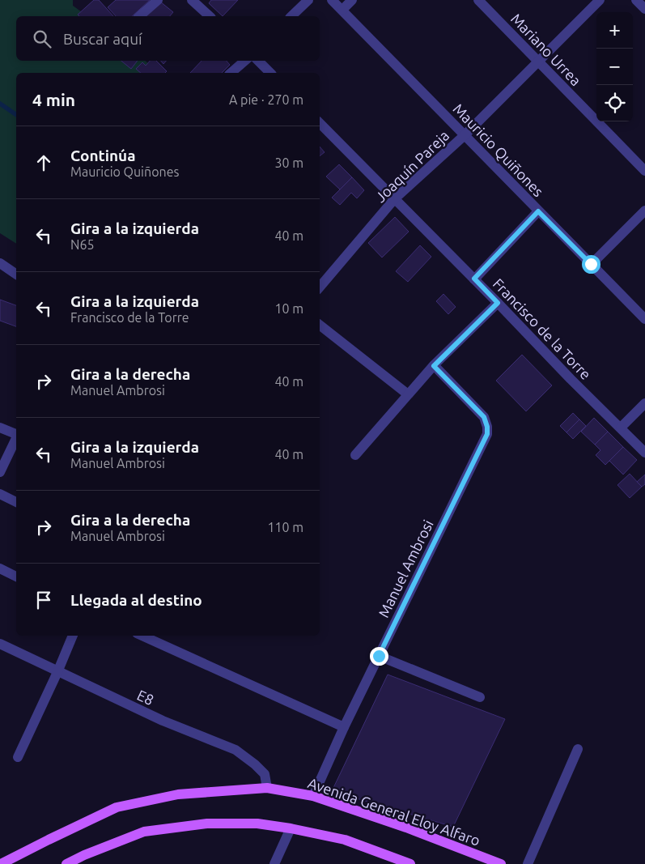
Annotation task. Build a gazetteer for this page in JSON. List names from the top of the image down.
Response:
{
  "streets": {
    "main road": ["Avenida General Eloy Alfaro"],
    "street": [
      "Mariano Urrea",
      "Mauricio Quiñones",
      "Joaquín Pareja",
      "Francisco de la Torre",
      "Manuel Ambrosi",
      "E8"
    ]
  },
  "crossings": [
    ["Mariano Urrea", "Joaquín Pareja"],
    ["Mauricio Quiñones", "Joaquín Pareja"],
    ["Joaquín Pareja", "Francisco de la Torre"],
    ["Manuel Ambrosi", "Avenida General Eloy Alfaro"],
    ["E8", "Avenida General Eloy Alfaro"]
  ],
  "page": {
    "map_buttons": ["+", "−"],
    "search": "Buscar aquí",
    "heading": ["4 min", "A pie · 270 m"],
    "list": [
      ["Continúa", "Mauricio Quiñones", "30 m"],
      ["Gira a la izquierda", "N65", "40 m"],
      ["Gira a la izquierda", "Francisco de la Torre", "10 m"],
      ["Gira a la derecha", "Manuel Ambrosi", "40 m"],
      ["Gira a la izquierda", "Manuel Ambrosi", "40 m"],
      ["Gira a la derecha", "Manuel Ambrosi", "110 m"],
      "Llegada al destino"
    ]
  }
}
